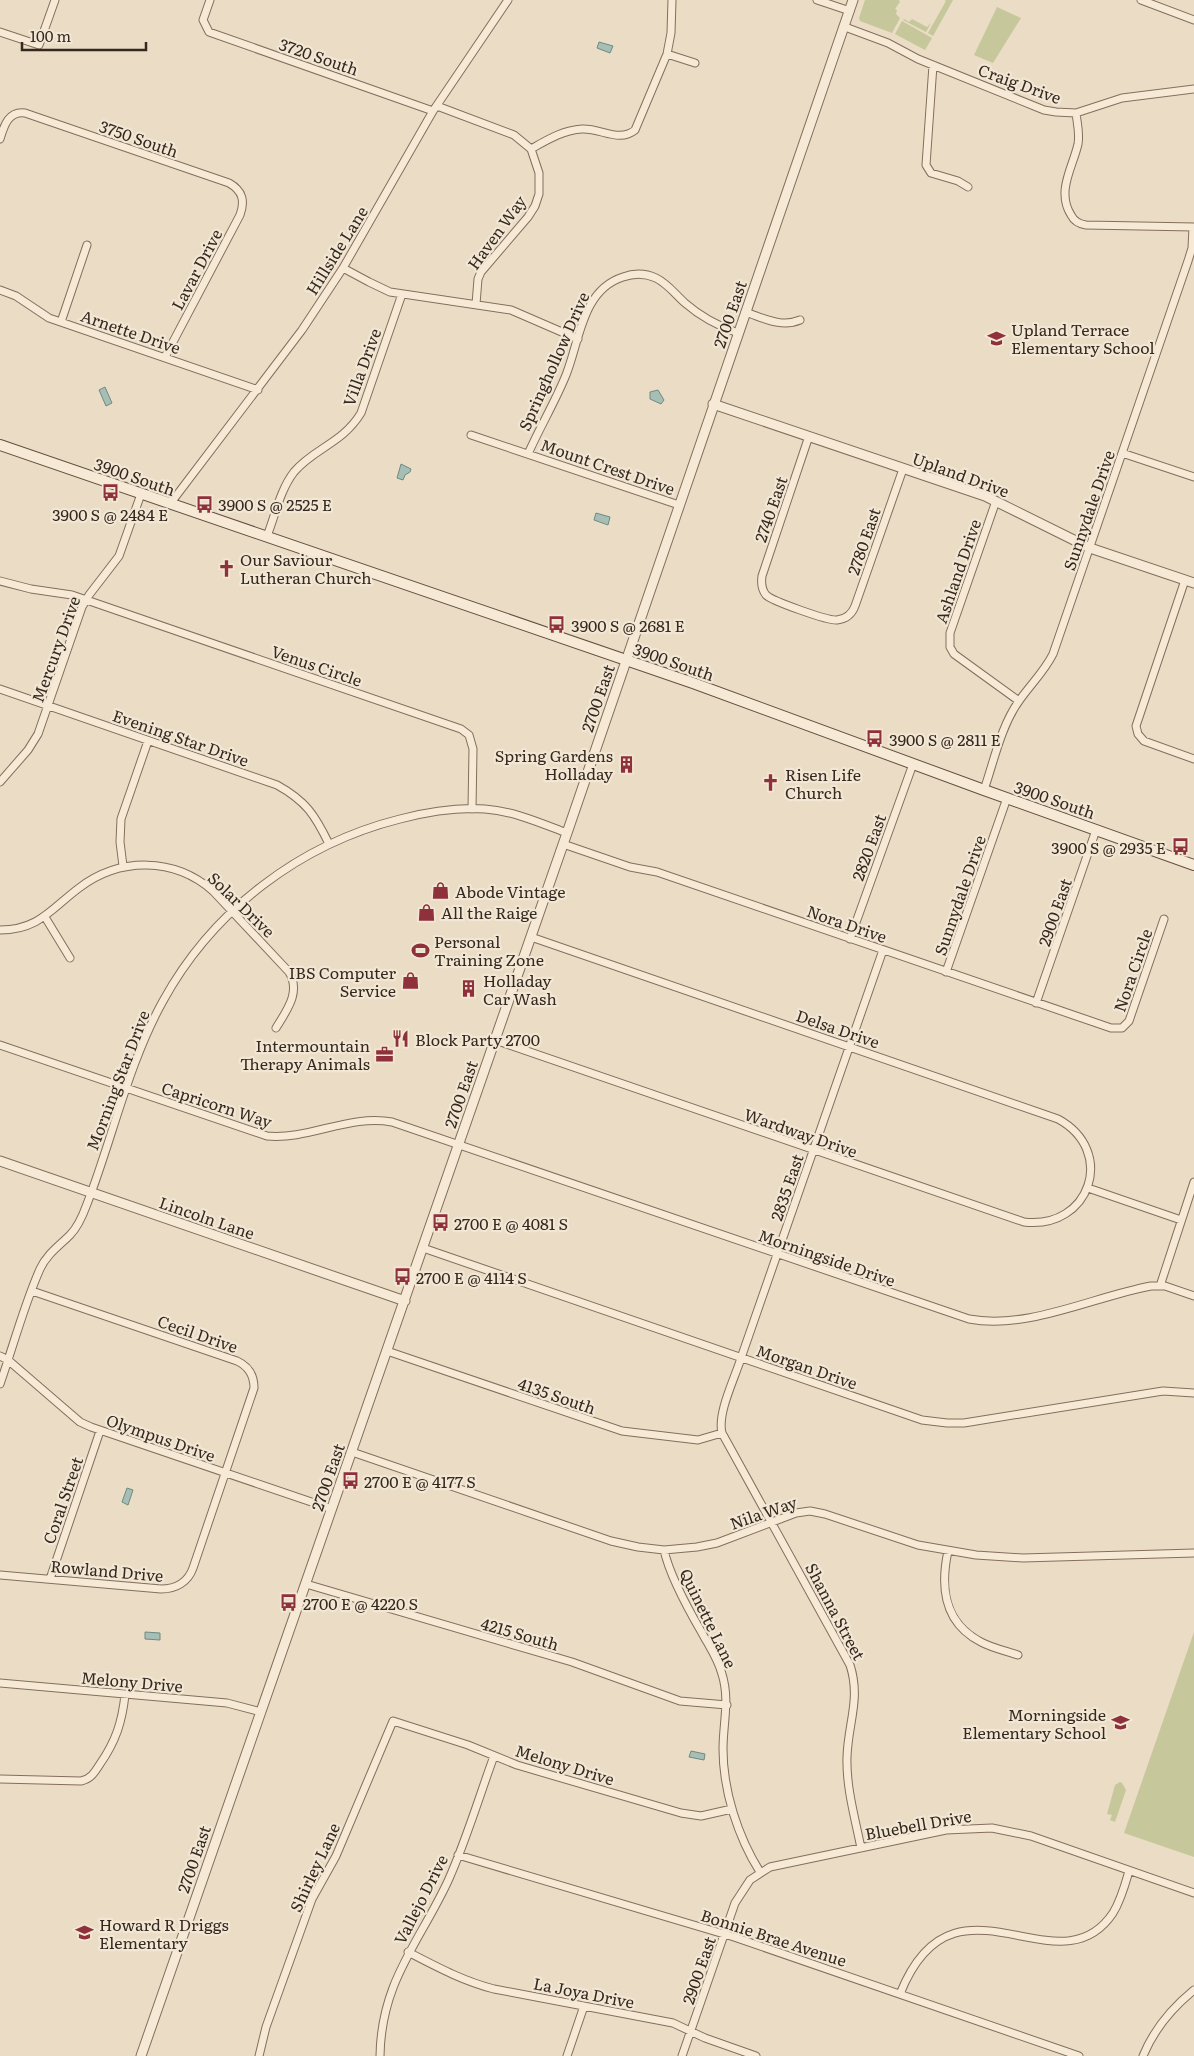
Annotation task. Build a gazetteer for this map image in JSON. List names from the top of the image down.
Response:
{
  "streets": {
    "main road": ["3900 South"],
    "street": [
      "3720 South",
      "Craig Drive",
      "3750 South",
      "Haven Way",
      "Hillside Lane",
      "Lavar Drive",
      "2700 East",
      "Arnette Drive",
      "Springhollow Drive",
      "Villa Drive",
      "Mount Crest Drive",
      "Upland Drive",
      "2740 East",
      "Sunnydale Drive",
      "2780 East",
      "Ashland Drive",
      "Mercury Drive",
      "Venus Circle",
      "Evening Star Drive",
      "2820 East",
      "Solar Drive",
      "2900 East",
      "Nora Drive",
      "Nora Circle",
      "Delsa Drive",
      "Morning Star Drive",
      "Capricorn Way",
      "Wardway Drive",
      "2835 East",
      "Lincoln Lane",
      "Morningside Drive",
      "Cecil Drive",
      "Morgan Drive",
      "4135 South",
      "Olympus Drive",
      "Coral Street",
      "Nila Way",
      "Rowland Drive",
      "Shanna Street",
      "Quinette Lane",
      "4215 South",
      "Melony Drive",
      "Bluebell Drive",
      "Shirley Lane",
      "Vallejo Drive",
      "Bonnie Brae Avenue",
      "La Joya Drive"
    ]
  },
  "crossings": [
    ["3720 South", "Haven Way"],
    ["3720 South", "Hillside Lane"],
    ["Craig Drive", "2700 East"],
    ["3750 South", "Lavar Drive"],
    ["Hillside Lane", "Arnette Drive"],
    ["Hillside Lane", "3900 South"],
    ["Lavar Drive", "Arnette Drive"],
    ["2700 East", "Springhollow Drive"],
    ["2700 East", "Mount Crest Drive"],
    ["2700 East", "Upland Drive"],
    ["2700 East", "3900 South"],
    ["2700 East", "Nora Drive"],
    ["2700 East", "Delsa Drive"],
    ["2700 East", "Morning Star Drive"],
    ["2700 East", "Capricorn Way"],
    ["2700 East", "Wardway Drive"],
    ["2700 East", "Lincoln Lane"],
    ["2700 East", "Morningside Drive"],
    ["2700 East", "Morgan Drive"],
    ["2700 East", "4135 South"],
    ["2700 East", "Olympus Drive"],
    ["2700 East", "Nila Way"],
    ["2700 East", "4215 South"],
    ["2700 East", "Melony Drive"],
    ["Springhollow Drive", "Mount Crest Drive"],
    ["Villa Drive", "3900 South"],
    ["Upland Drive", "2740 East"],
    ["Upland Drive", "Sunnydale Drive"],
    ["Upland Drive", "2780 East"],
    ["Upland Drive", "Ashland Drive"],
    ["3900 South", "Sunnydale Drive"],
    ["3900 South", "Mercury Drive"],
    ["3900 South", "2820 East"],
    ["3900 South", "2900 East"],
    ["2740 East", "2780 East"],
    ["Sunnydale Drive", "Ashland Drive"],
    ["Sunnydale Drive", "Nora Drive"],
    ["Mercury Drive", "Venus Circle"],
    ["Mercury Drive", "Evening Star Drive"],
    ["Venus Circle", "Morning Star Drive"],
    ["Evening Star Drive", "Morning Star Drive"],
    ["2820 East", "Nora Drive"],
    ["Solar Drive", "Morning Star Drive"],
    ["2900 East", "Nora Drive"],
    ["2900 East", "Quinette Lane"],
    ["2900 East", "Bluebell Drive"],
    ["2900 East", "Bonnie Brae Avenue"],
    ["2900 East", "La Joya Drive"],
    ["Nora Drive", "Nora Circle"],
    ["Nora Drive", "2835 East"],
    ["Delsa Drive", "Wardway Drive"],
    ["Delsa Drive", "2835 East"],
    ["Morning Star Drive", "Capricorn Way"],
    ["Morning Star Drive", "Lincoln Lane"],
    ["Morning Star Drive", "Cecil Drive"],
    ["Morning Star Drive", "Olympus Drive"],
    ["Capricorn Way", "Morningside Drive"],
    ["Wardway Drive", "2835 East"],
    ["2835 East", "Morningside Drive"],
    ["2835 East", "Morgan Drive"],
    ["2835 East", "4135 South"],
    ["2835 East", "Shanna Street"],
    ["Cecil Drive", "Olympus Drive"],
    ["Cecil Drive", "Rowland Drive"],
    ["4135 South", "Shanna Street"],
    ["Olympus Drive", "Coral Street"],
    ["Olympus Drive", "Rowland Drive"],
    ["Coral Street", "Rowland Drive"],
    ["Nila Way", "Shanna Street"],
    ["Nila Way", "Quinette Lane"],
    ["Shanna Street", "Bluebell Drive"],
    ["Quinette Lane", "4215 South"],
    ["Quinette Lane", "Melony Drive"],
    ["Quinette Lane", "Bluebell Drive"],
    ["Melony Drive", "Shirley Lane"],
    ["Melony Drive", "Vallejo Drive"],
    ["Vallejo Drive", "Bonnie Brae Avenue"],
    ["Vallejo Drive", "La Joya Drive"]
  ],
  "places": {
    "school or university": ["Upland Terrace Elementary School", "Morningside Elementary School", "Howard R Driggs Elementary"],
    "bus stop": [
      "3900 S @ 2484 E",
      "3900 S @ 2525 E",
      "3900 S @ 2681 E",
      "3900 S @ 2811 E",
      "3900 S @ 2935 E",
      "2700 E @ 4081 S",
      "2700 E @ 4114 S",
      "2700 E @ 4177 S",
      "2700 E @ 4220 S"
    ],
    "church": ["Our Saviour Lutheran Church", "Risen Life Church"],
    "building": ["Spring Gardens Holladay", "Holladay Car Wash"],
    "shop": ["Abode Vintage", "All the Raige", "IBS Computer Service"],
    "sports": ["Personal Training Zone"],
    "restaurant": ["Block Party 2700"],
    "office": ["Intermountain Therapy Animals"]
  },
  "scale_bar": "100 m"
}
